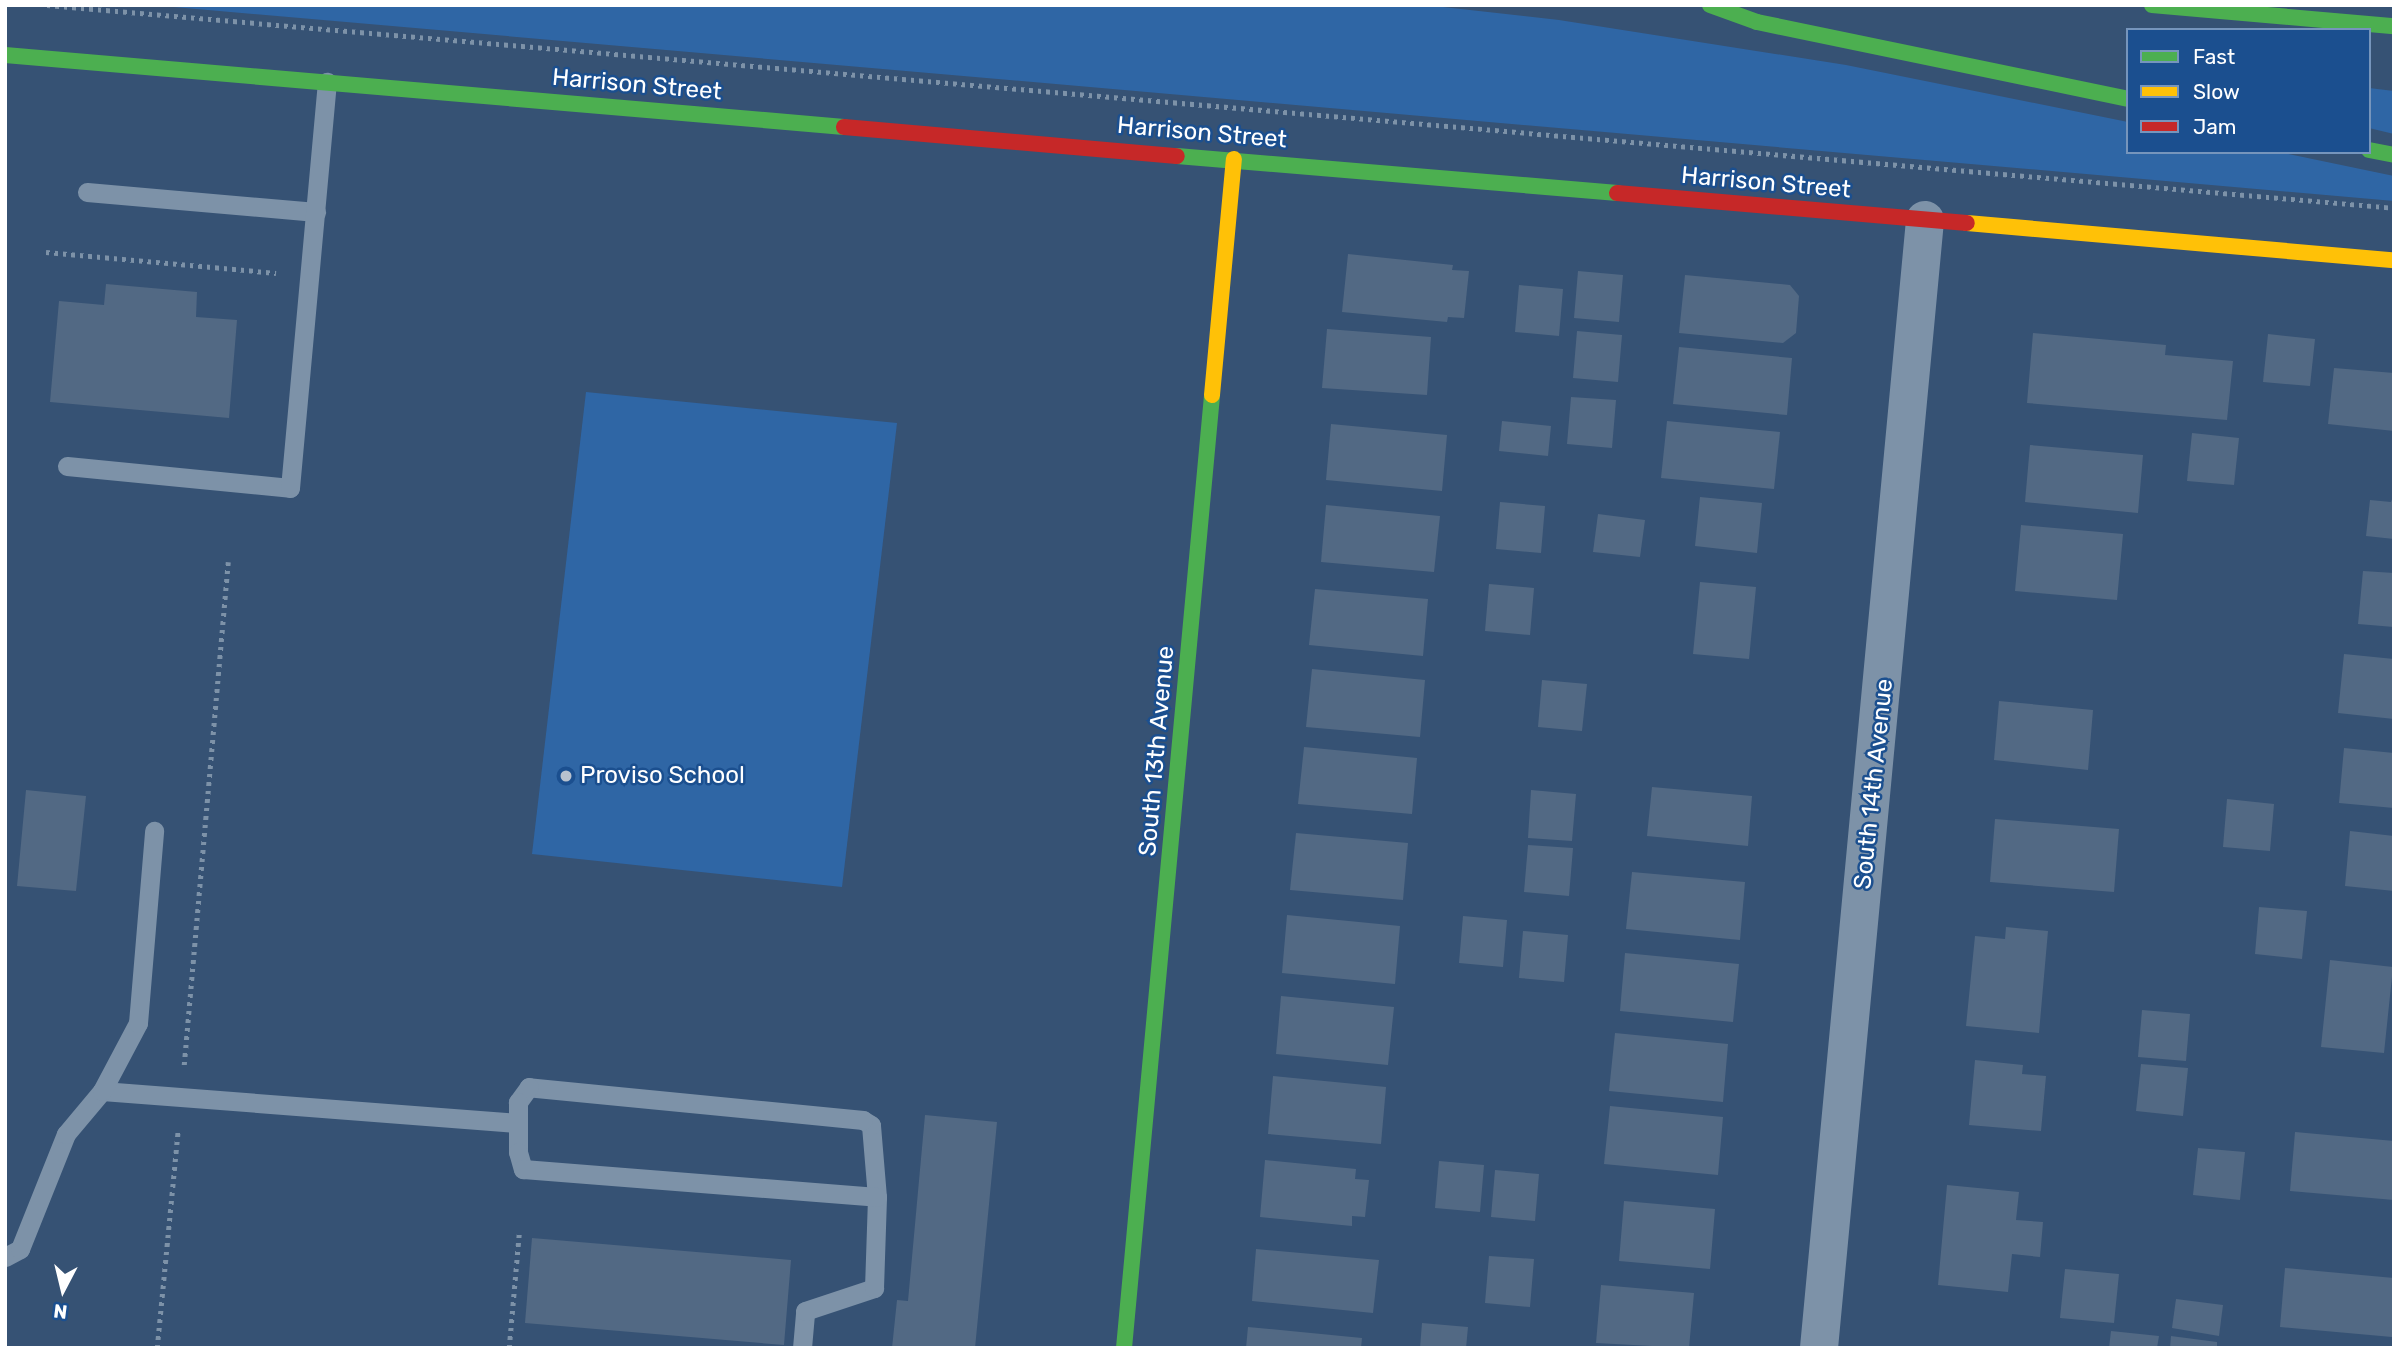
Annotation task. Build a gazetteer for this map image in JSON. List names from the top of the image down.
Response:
{
  "streets": {
    "main road": ["Harrison Street", "South 13th Avenue"],
    "street": ["South 14th Avenue"]
  },
  "crossings": [
    ["Harrison Street", "South 13th Avenue"],
    ["Harrison Street", "South 14th Avenue"]
  ],
  "places": ["Proviso School"],
  "legend": ["Fast", "Slow", "Jam"],
  "north": "bottom"
}
